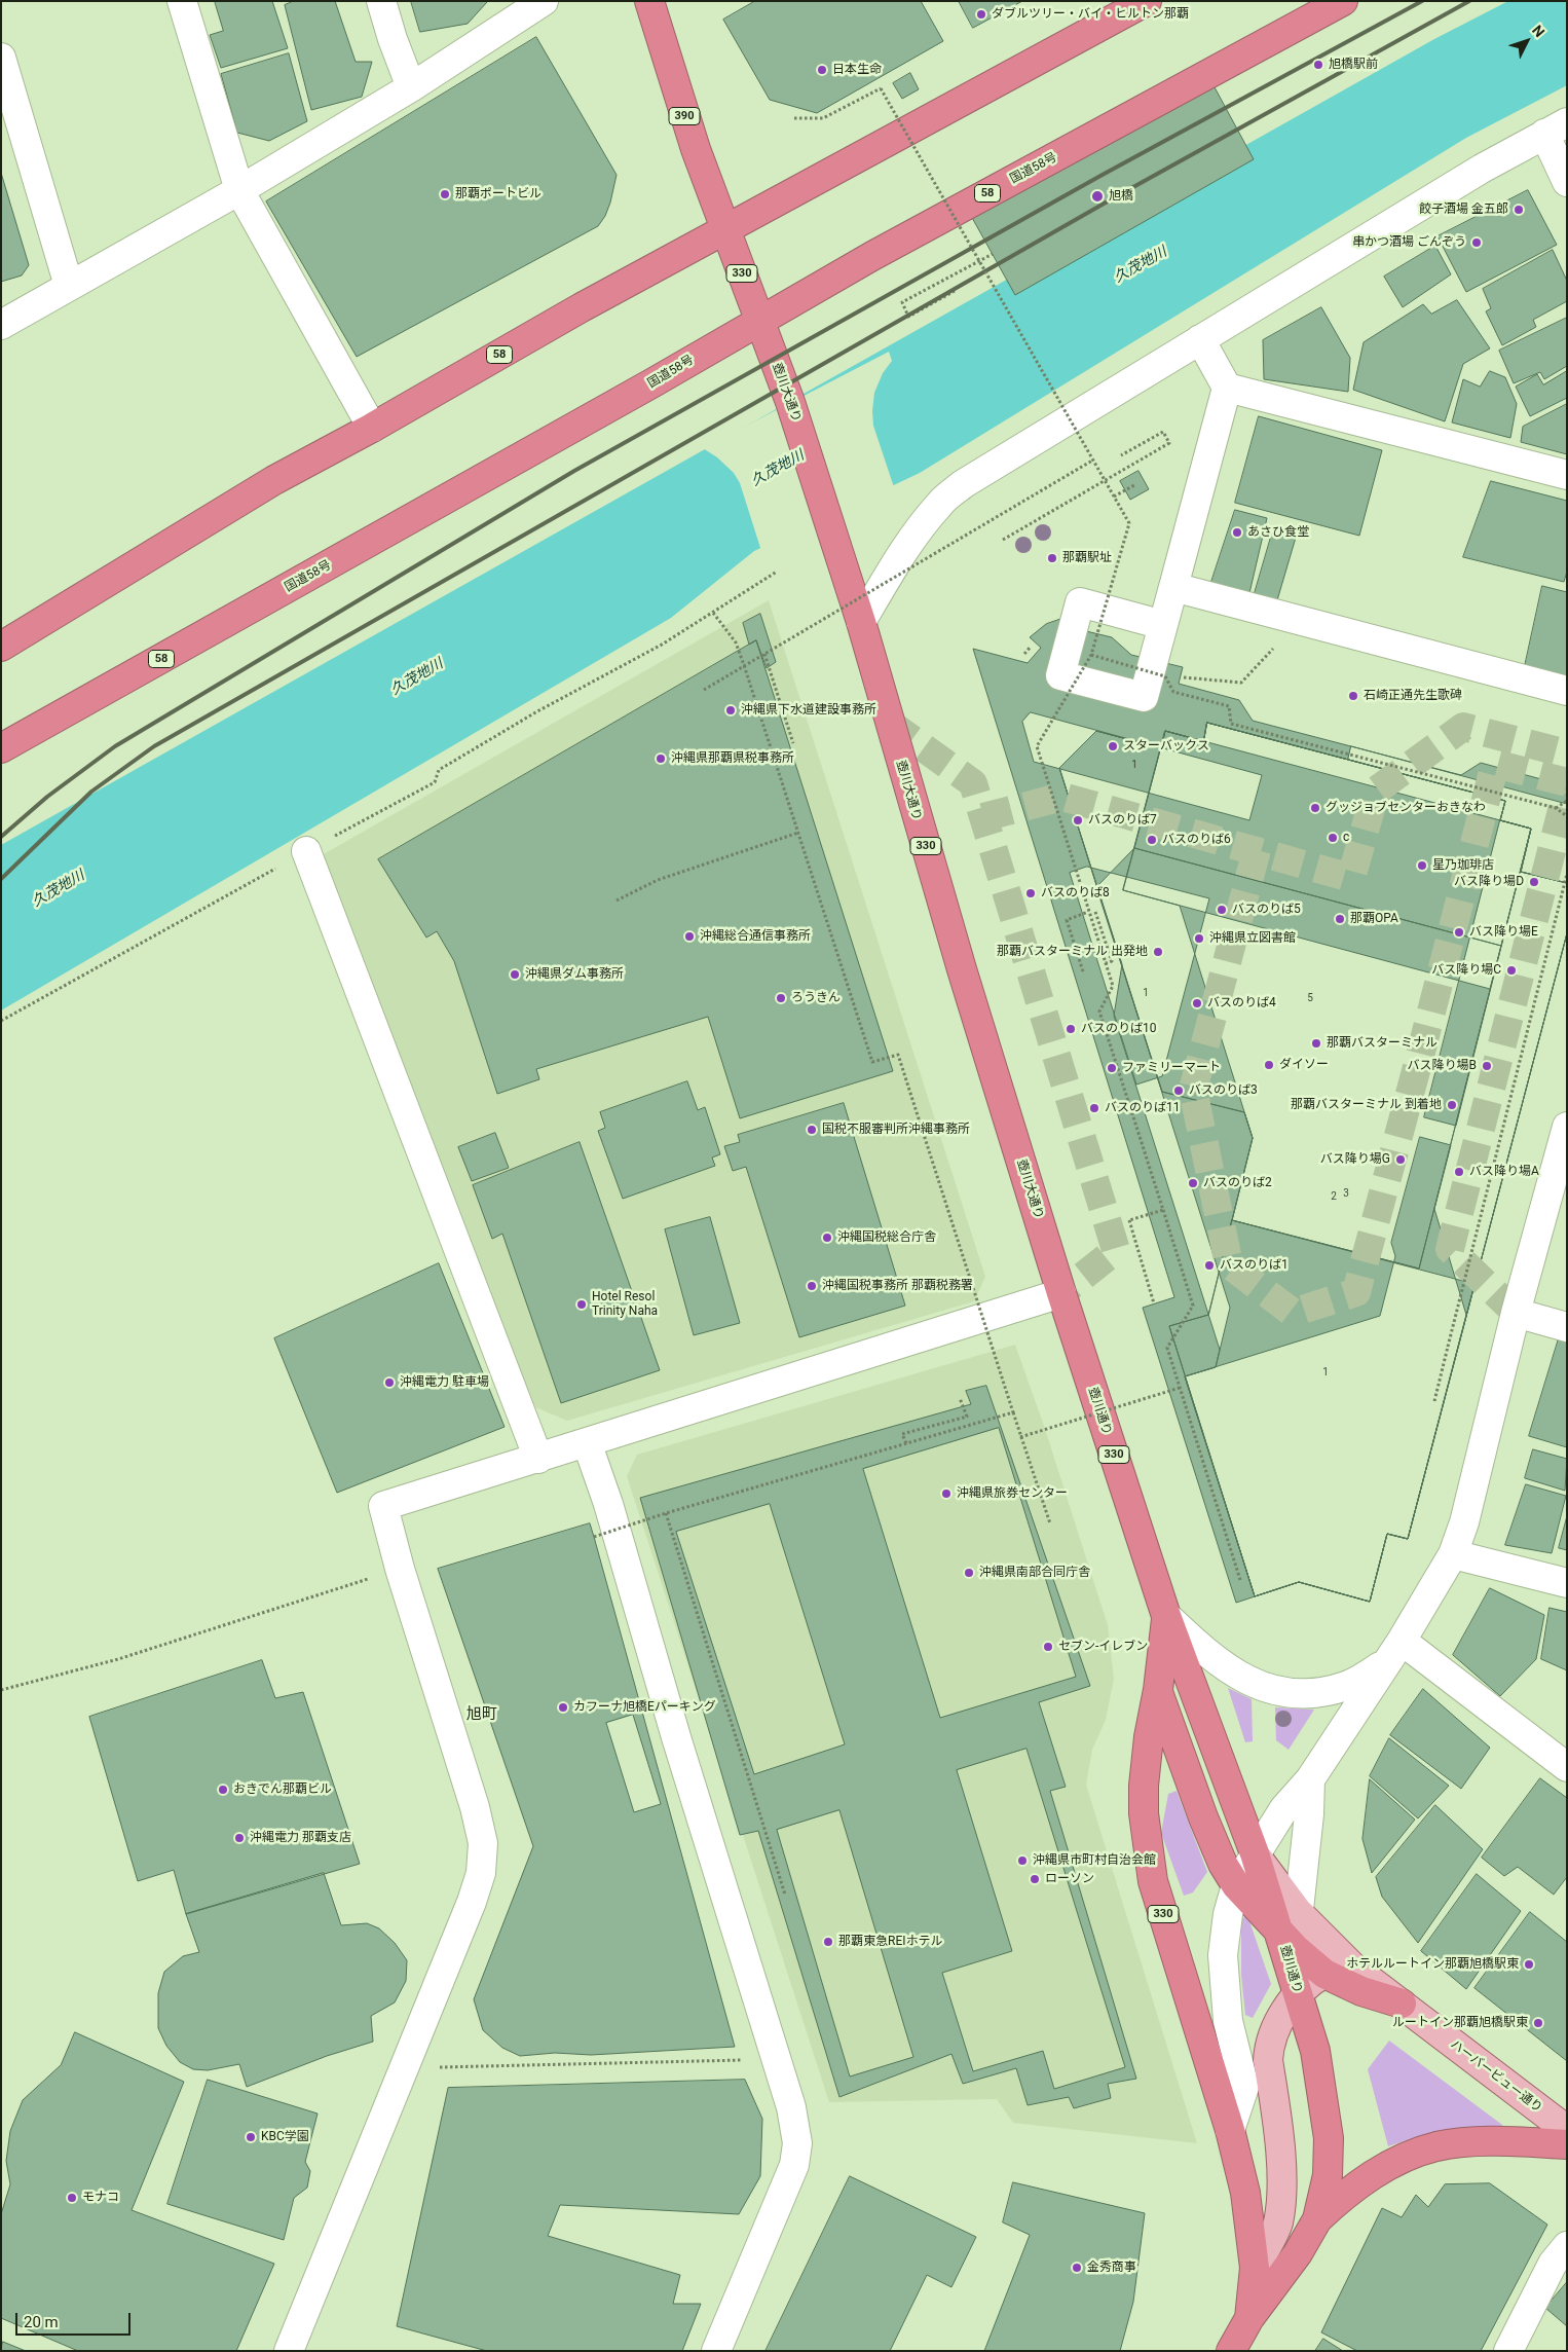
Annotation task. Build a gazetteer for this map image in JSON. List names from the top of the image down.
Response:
{
  "streets": {
    "highway": [
      "390",
      "国道58号",
      "58",
      "330",
      "壺川大通り",
      "壺川通り"
    ],
    "main road": ["ハーバービュー通り"]
  },
  "crossings": [
    ["390", "58"],
    ["390", "330"],
    ["国道58号", "330"],
    ["国道58号", "壺川大通り"],
    ["58", "330"],
    ["330", "壺川大通り"],
    ["壺川大通り", "壺川通り"],
    ["壺川通り", "ハーバービュー通り"]
  ],
  "districts": ["旭町"],
  "water": ["久茂地川"],
  "places": [
    "ダブルツリー・バイ・ヒルトン那覇",
    "旭橋駅前",
    "日本生命",
    "那覇ポートビル",
    "旭橋",
    "餃子酒場 金五郎",
    "串かつ酒場 ごんぞう",
    "あさひ食堂",
    "那覇駅址",
    "石崎正通先生歌碑",
    "沖縄県下水道建設事務所",
    "スターバックス",
    "沖縄県那覇県税事務所",
    "グッジョブセンターおきなわ",
    "バスのりば7",
    "c",
    "バスのりば6",
    "星乃珈琲店",
    "バス降り場D",
    "バスのりば8",
    "バスのりば5",
    "那覇OPA",
    "バス降り場E",
    "沖縄総合通信事務所",
    "沖縄県立図書館",
    "那覇バスターミナル 出発地",
    "バス降り場C",
    "沖縄県ダム事務所",
    "ろうきん",
    "バスのりば4",
    "バスのりば10",
    "那覇バスターミナル",
    "ダイソー",
    "バス降り場B",
    "ファミリーマート",
    "バスのりば3",
    "那覇バスターミナル 到着地",
    "バスのりば11",
    "国税不服審判所沖縄事務所",
    "バス降り場G",
    "バス降り場A",
    "バスのりば2",
    "沖縄国税総合庁舎",
    "バスのりば1",
    "沖縄国税事務所 那覇税務署",
    "Hotel Resol Trinity Naha",
    "沖縄電力 駐車場",
    "沖縄県旅券センター",
    "沖縄県南部合同庁舎",
    "セブン-イレブン",
    "カフーナ旭橋Eパーキング",
    "おきでん那覇ビル",
    "沖縄電力 那覇支店",
    "沖縄県市町村自治会館",
    "ローソン",
    "那覇東急REIホテル",
    "ホテルルートイン那覇旭橋駅東",
    "ルートイン那覇旭橋駅東",
    "KBC学園",
    "モナコ",
    "金秀商事"
  ],
  "house_numbers": [
    "1",
    "1",
    "5",
    "3",
    "2",
    "1"
  ],
  "scale_bar": "20 m",
  "north": "top right"
}
